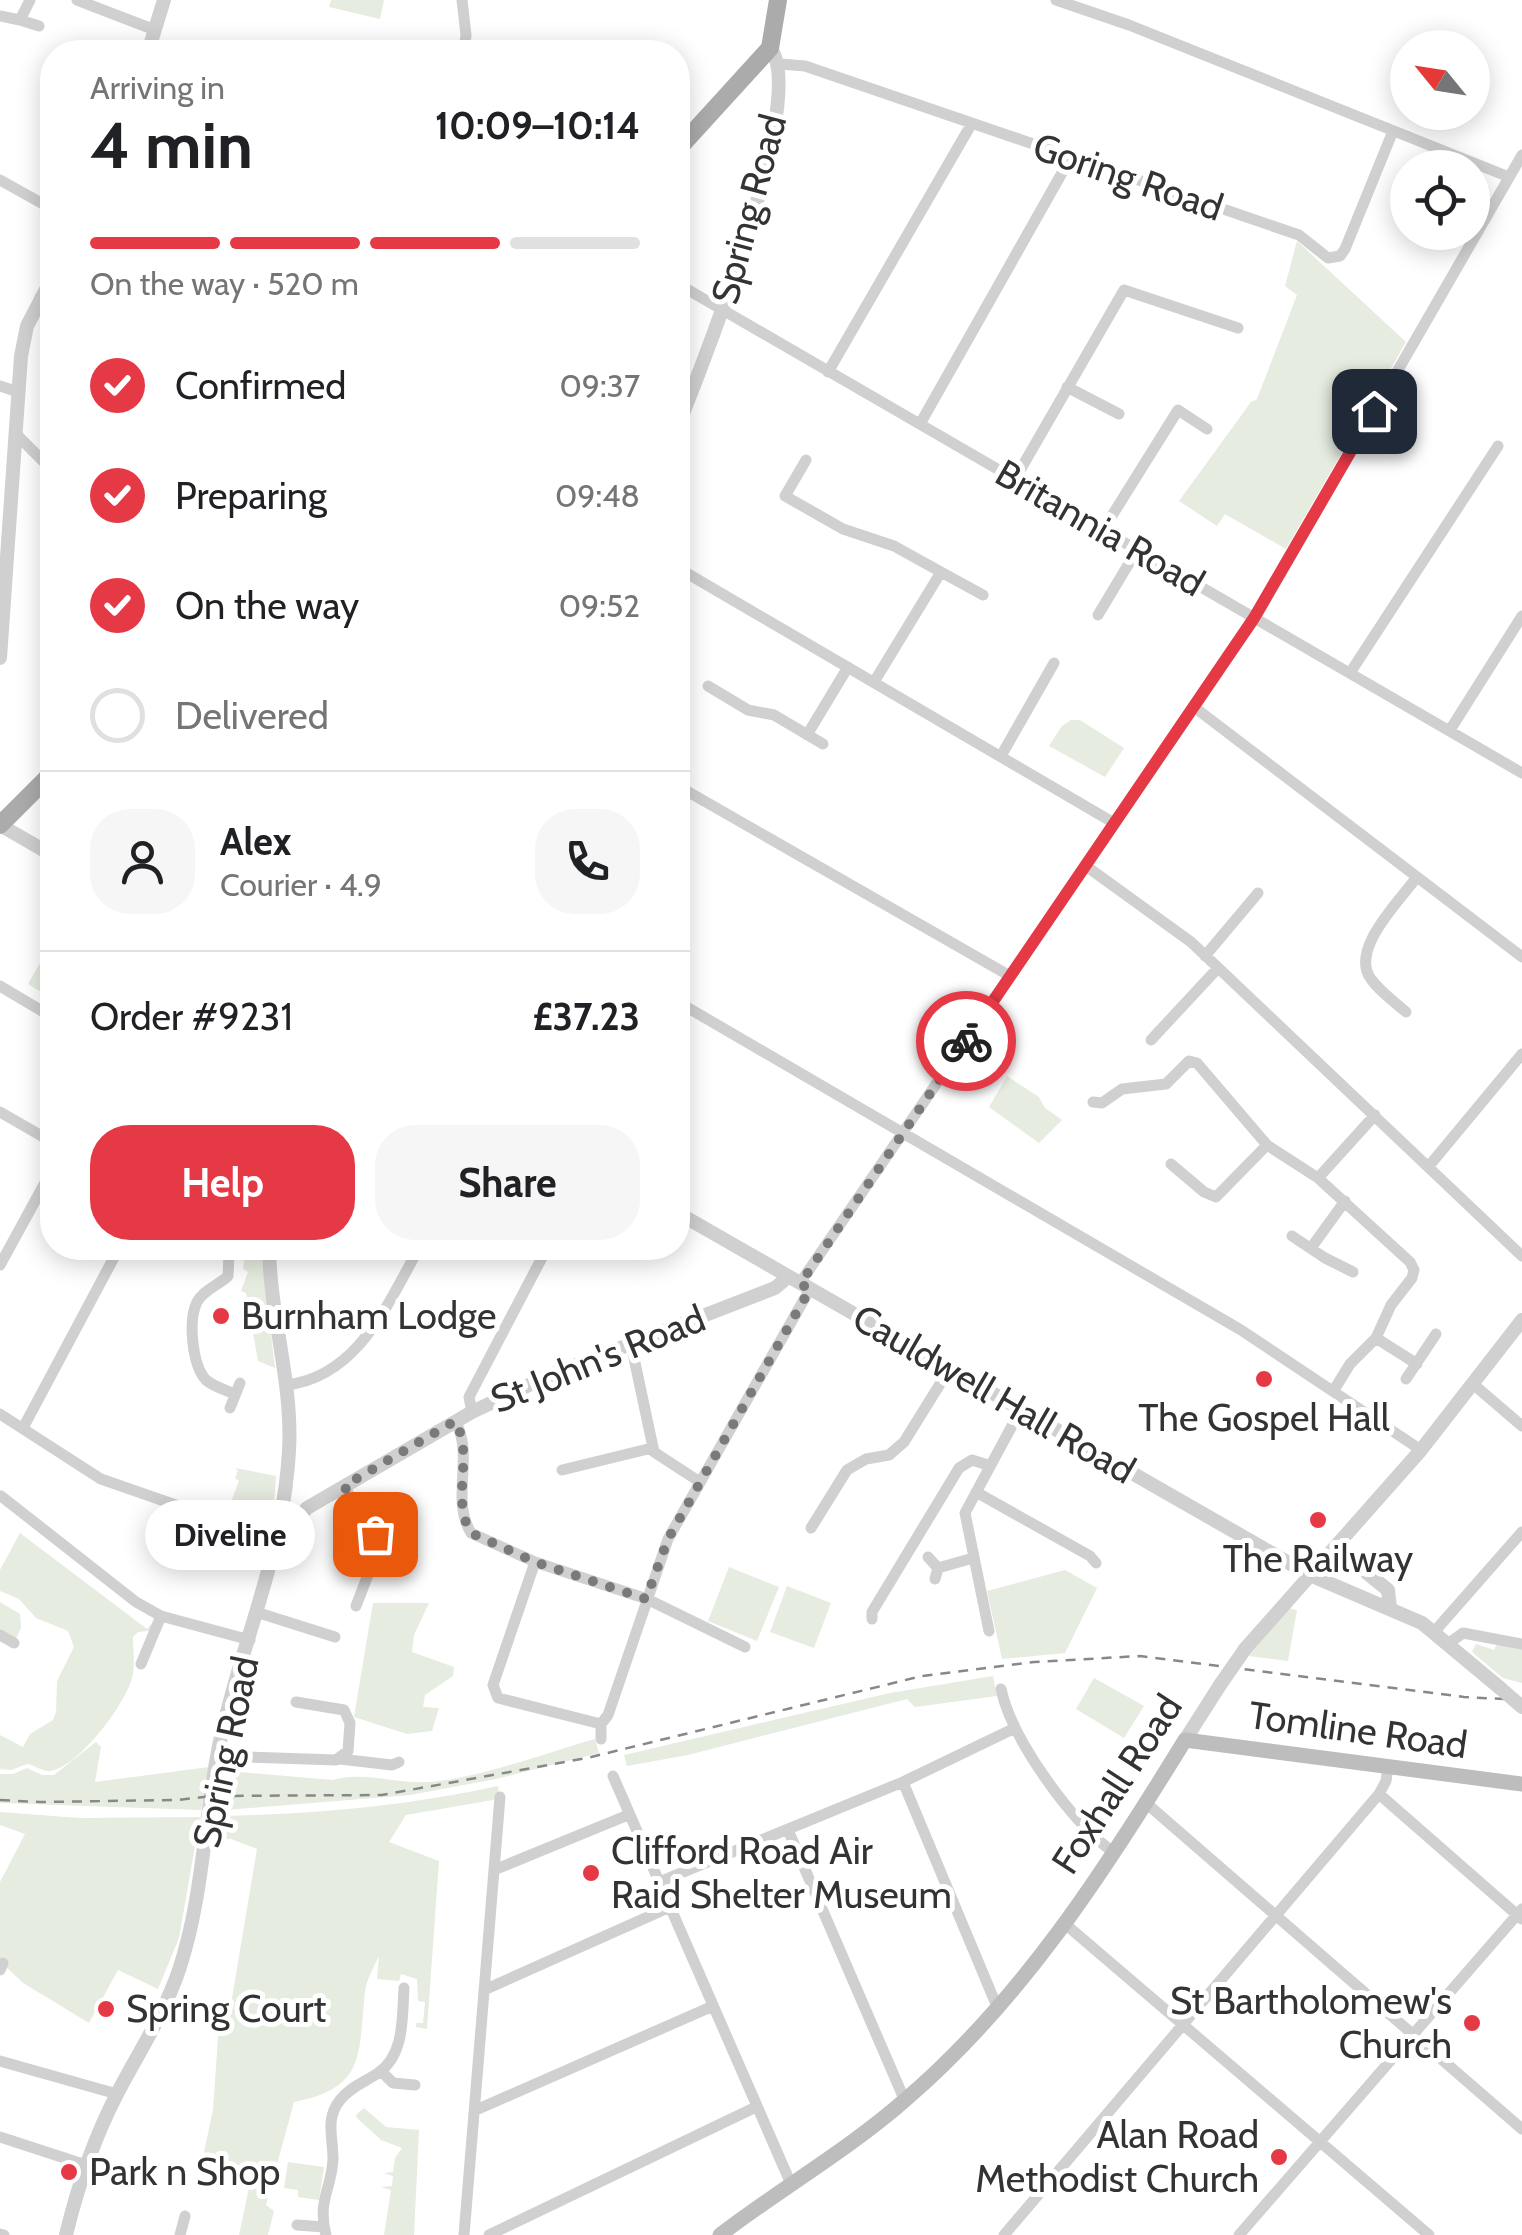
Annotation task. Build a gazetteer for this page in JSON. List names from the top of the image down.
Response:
{
  "streets": {
    "main road": ["Tomline Road", "Foxhall Road"],
    "street": [
      "Goring Road",
      "Spring Road",
      "Britannia Road",
      "St John's Road",
      "Cauldwell Hall Road"
    ]
  },
  "crossings": [
    ["Goring Road", "Spring Road"],
    ["Spring Road", "Britannia Road"],
    ["Spring Road", "St John's Road"],
    ["St John's Road", "Cauldwell Hall Road"],
    ["Cauldwell Hall Road", "Foxhall Road"],
    ["Tomline Road", "Foxhall Road"]
  ],
  "places": [
    "Burnham Lodge",
    "The Gospel Hall",
    "The Railway",
    "Diveline",
    "Clifford Road Air Raid Shelter Museum",
    "Spring Court",
    "St Bartholomew's Church",
    "Alan Road Methodist Church",
    "Park n Shop"
  ],
  "north": "top left",
  "page": {
    "heading": ["4 min", "Arriving in", "10:09–10:14"],
    "panel": [
      "Alex",
      "Courier · 4.9",
      "Order #9231",
      "£37.23"
    ],
    "bar": "On the way · 520 m",
    "list": [
      ["Confirmed", "09:37"],
      ["Preparing", "09:48"],
      ["On the way", "09:52"],
      "Delivered"
    ],
    "buttons": ["Help", "Share"],
    "bubble": "Diveline"
  }
}
